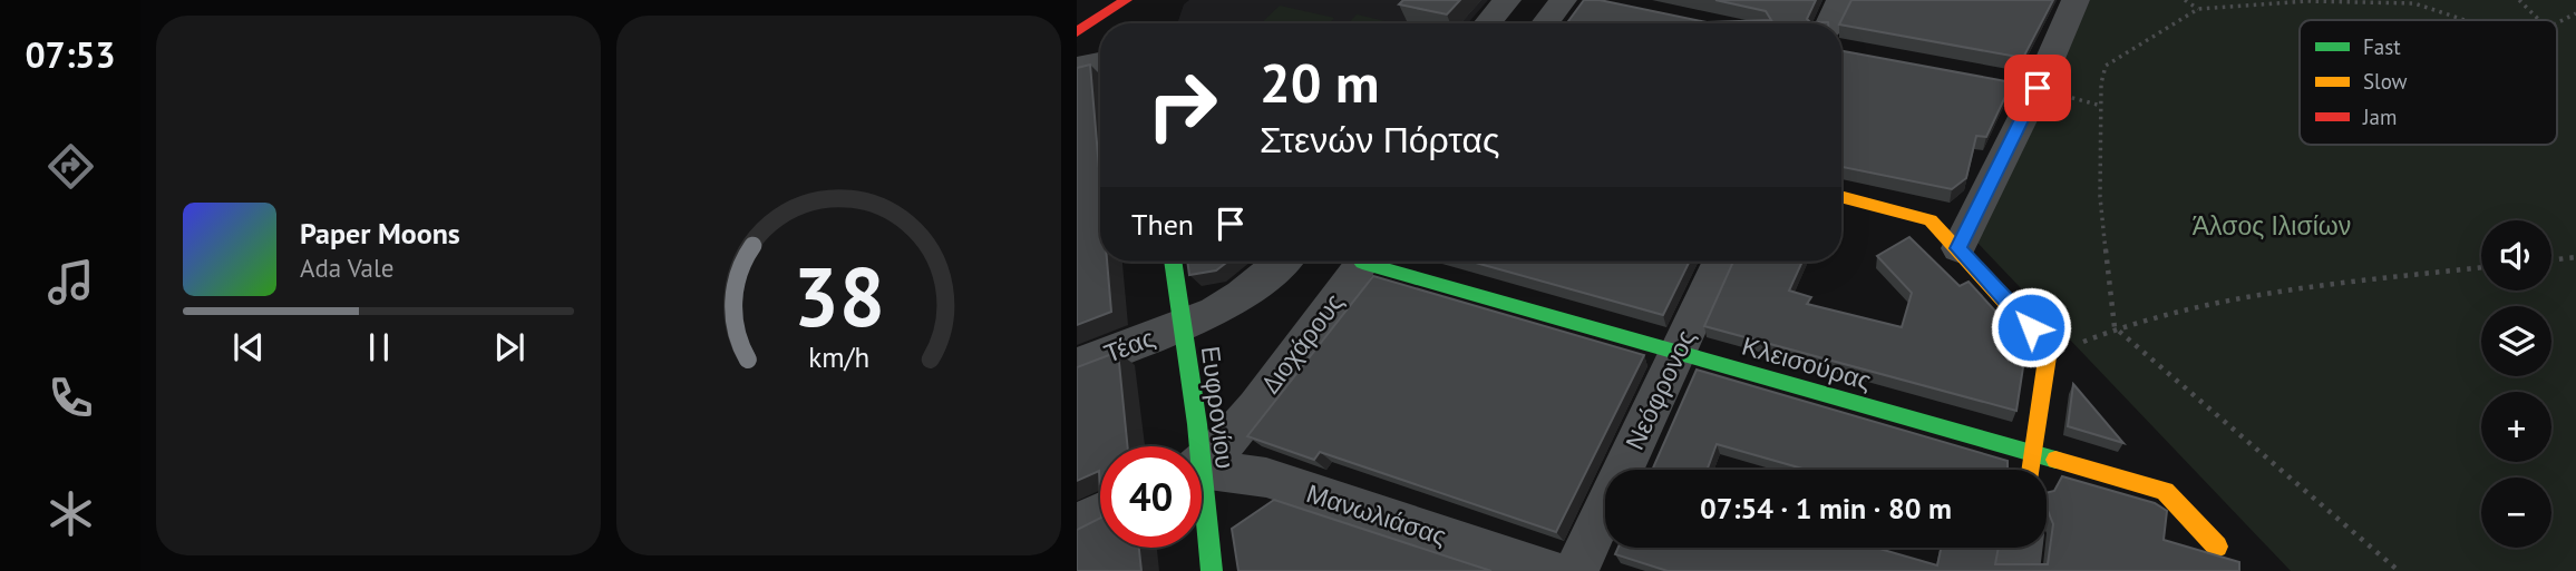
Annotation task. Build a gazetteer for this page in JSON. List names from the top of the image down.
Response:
{
  "streets": {
    "street": [
      "Διοχάρους",
      "Τέας",
      "Κλεισούρας",
      "Νεόφρονος",
      "Ευφρονίου",
      "Μανωλιάσας"
    ]
  },
  "crossings": [
    ["Τέας", "Ευφρονίου"],
    ["Κλεισούρας", "Νεόφρονος"]
  ],
  "parks": ["Άλσος Ιλισίων"],
  "legend": ["Fast", "Slow", "Jam"],
  "page": {
    "tabs": "07:53",
    "turn": ["20 m", "Στενών Πόρτας"],
    "then": "Then",
    "song": ["Paper Moons", "Ada Vale"],
    "map_buttons": ["+", "−"],
    "limit": "40",
    "trip": "07:54 · 1 min · 80 m",
    "gauge": ["38", "km/h"]
  }
}
